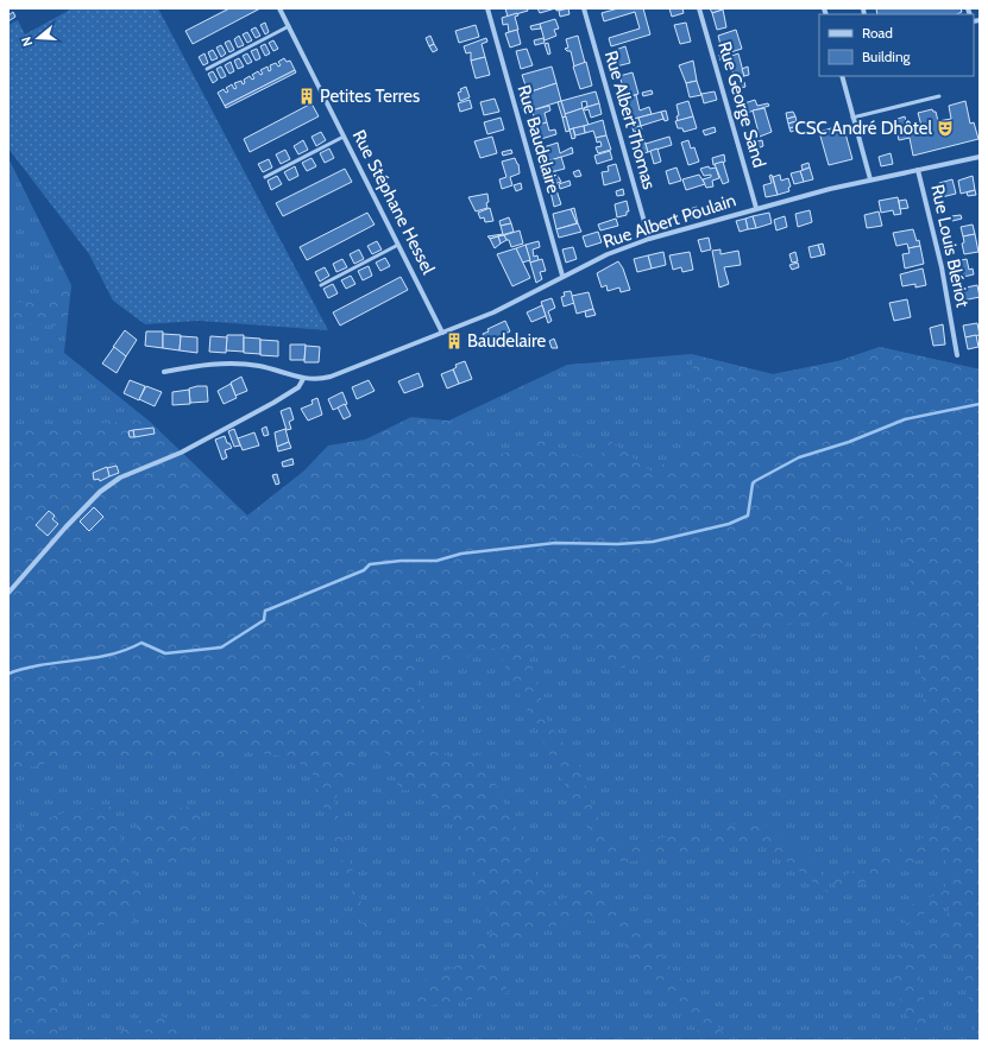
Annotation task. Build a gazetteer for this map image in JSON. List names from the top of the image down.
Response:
{
  "streets": {
    "street": [
      "Rue George Sand",
      "Rue Albert Thomas",
      "Rue Baudelaire",
      "Rue Stéphane Hessel",
      "Rue Albert Poulain",
      "Rue Louis Blériot"
    ]
  },
  "crossings": [
    ["Rue George Sand", "Rue Albert Poulain"],
    ["Rue Albert Thomas", "Rue Albert Poulain"],
    ["Rue Baudelaire", "Rue Albert Poulain"],
    ["Rue Stéphane Hessel", "Rue Albert Poulain"],
    ["Rue Albert Poulain", "Rue Louis Blériot"]
  ],
  "places": {
    "building": ["Petites Terres", "Baudelaire"],
    "theatre": ["CSC André Dhôtel"]
  },
  "legend": ["Road", "Building"],
  "north": "left"
}
